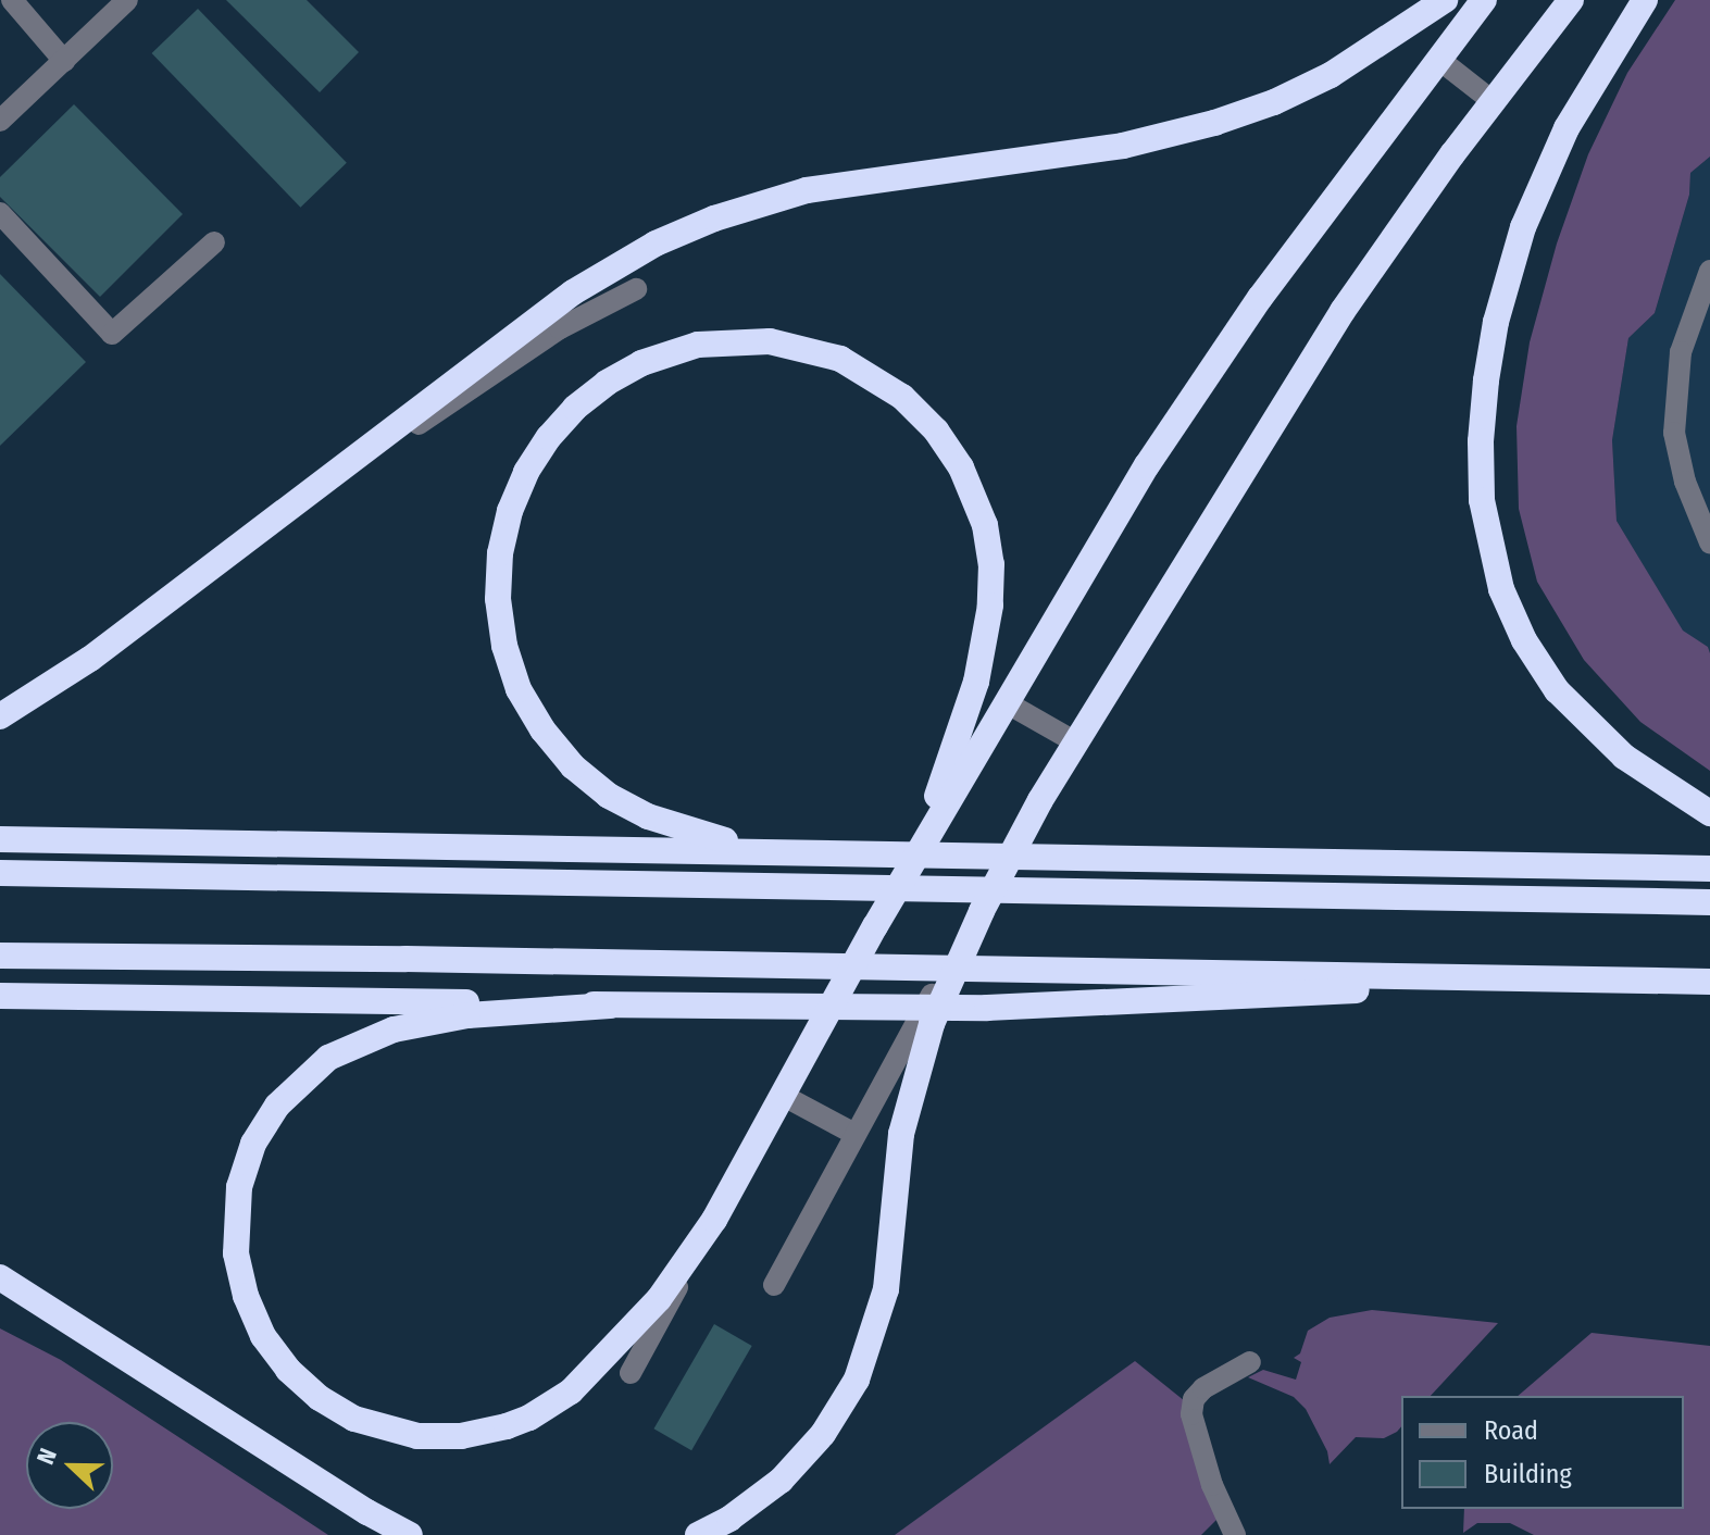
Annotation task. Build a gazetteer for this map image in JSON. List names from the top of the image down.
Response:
{
  "legend": ["Road", "Building"],
  "north": "left"
}
